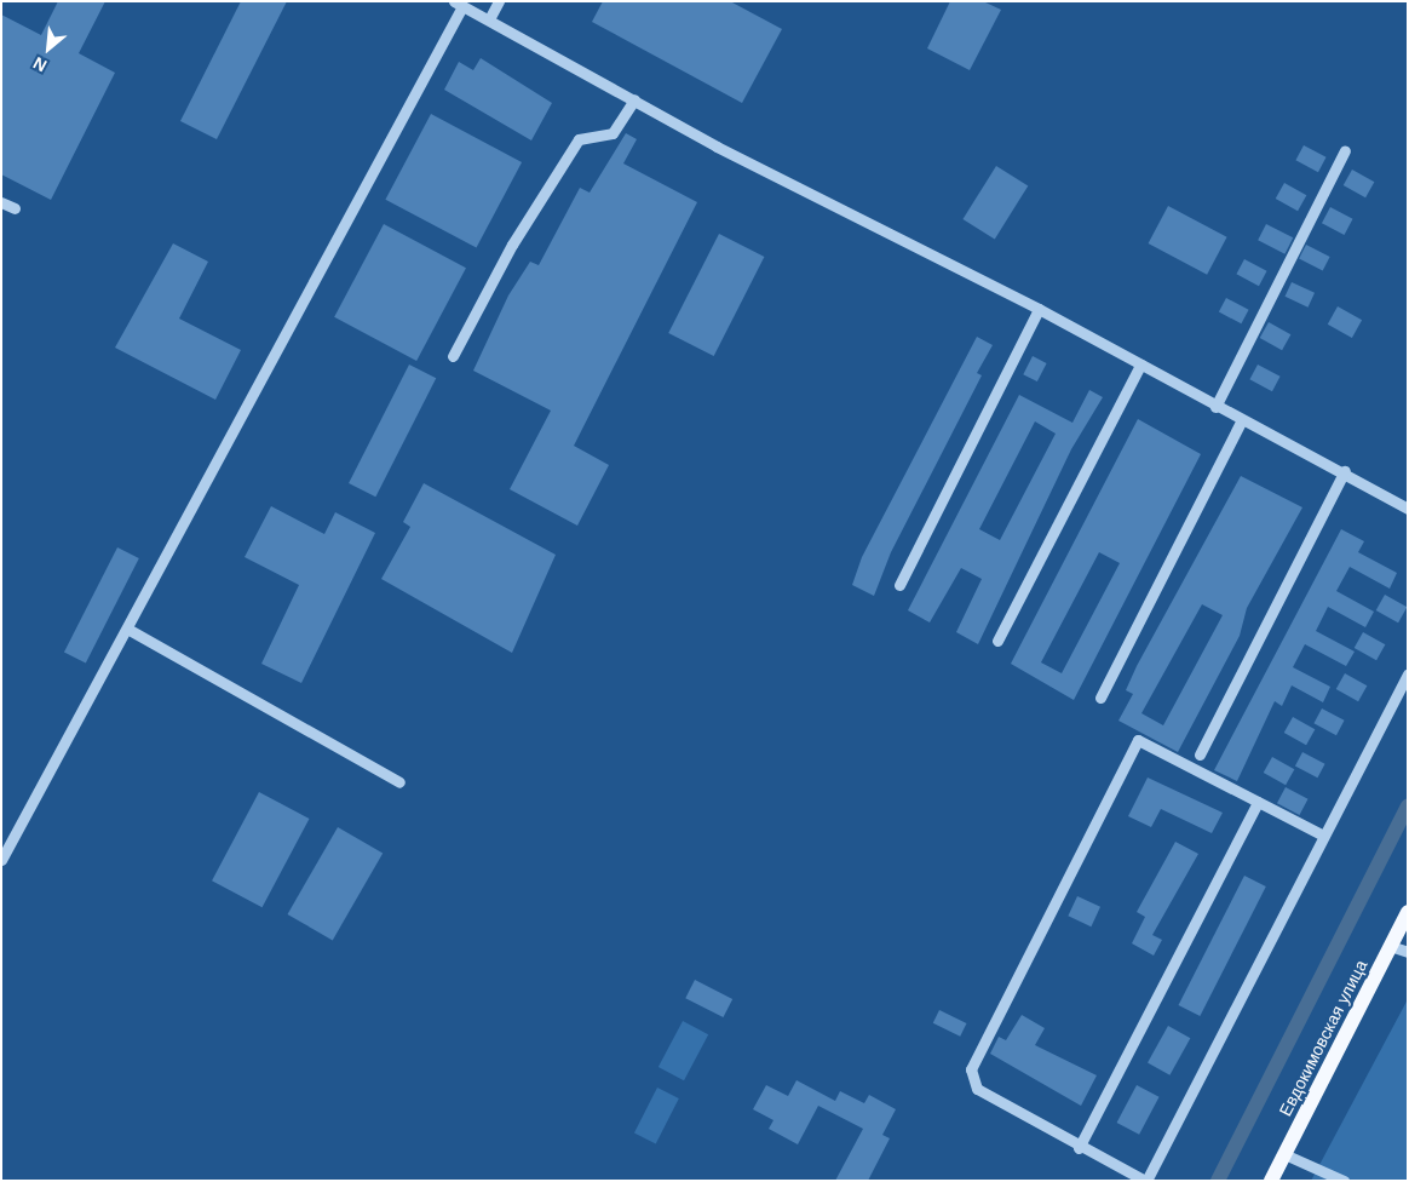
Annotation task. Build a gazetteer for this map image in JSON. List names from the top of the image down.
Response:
{
  "streets": {
    "main road": ["Евдокимовская улица"]
  },
  "north": "bottom left"
}
